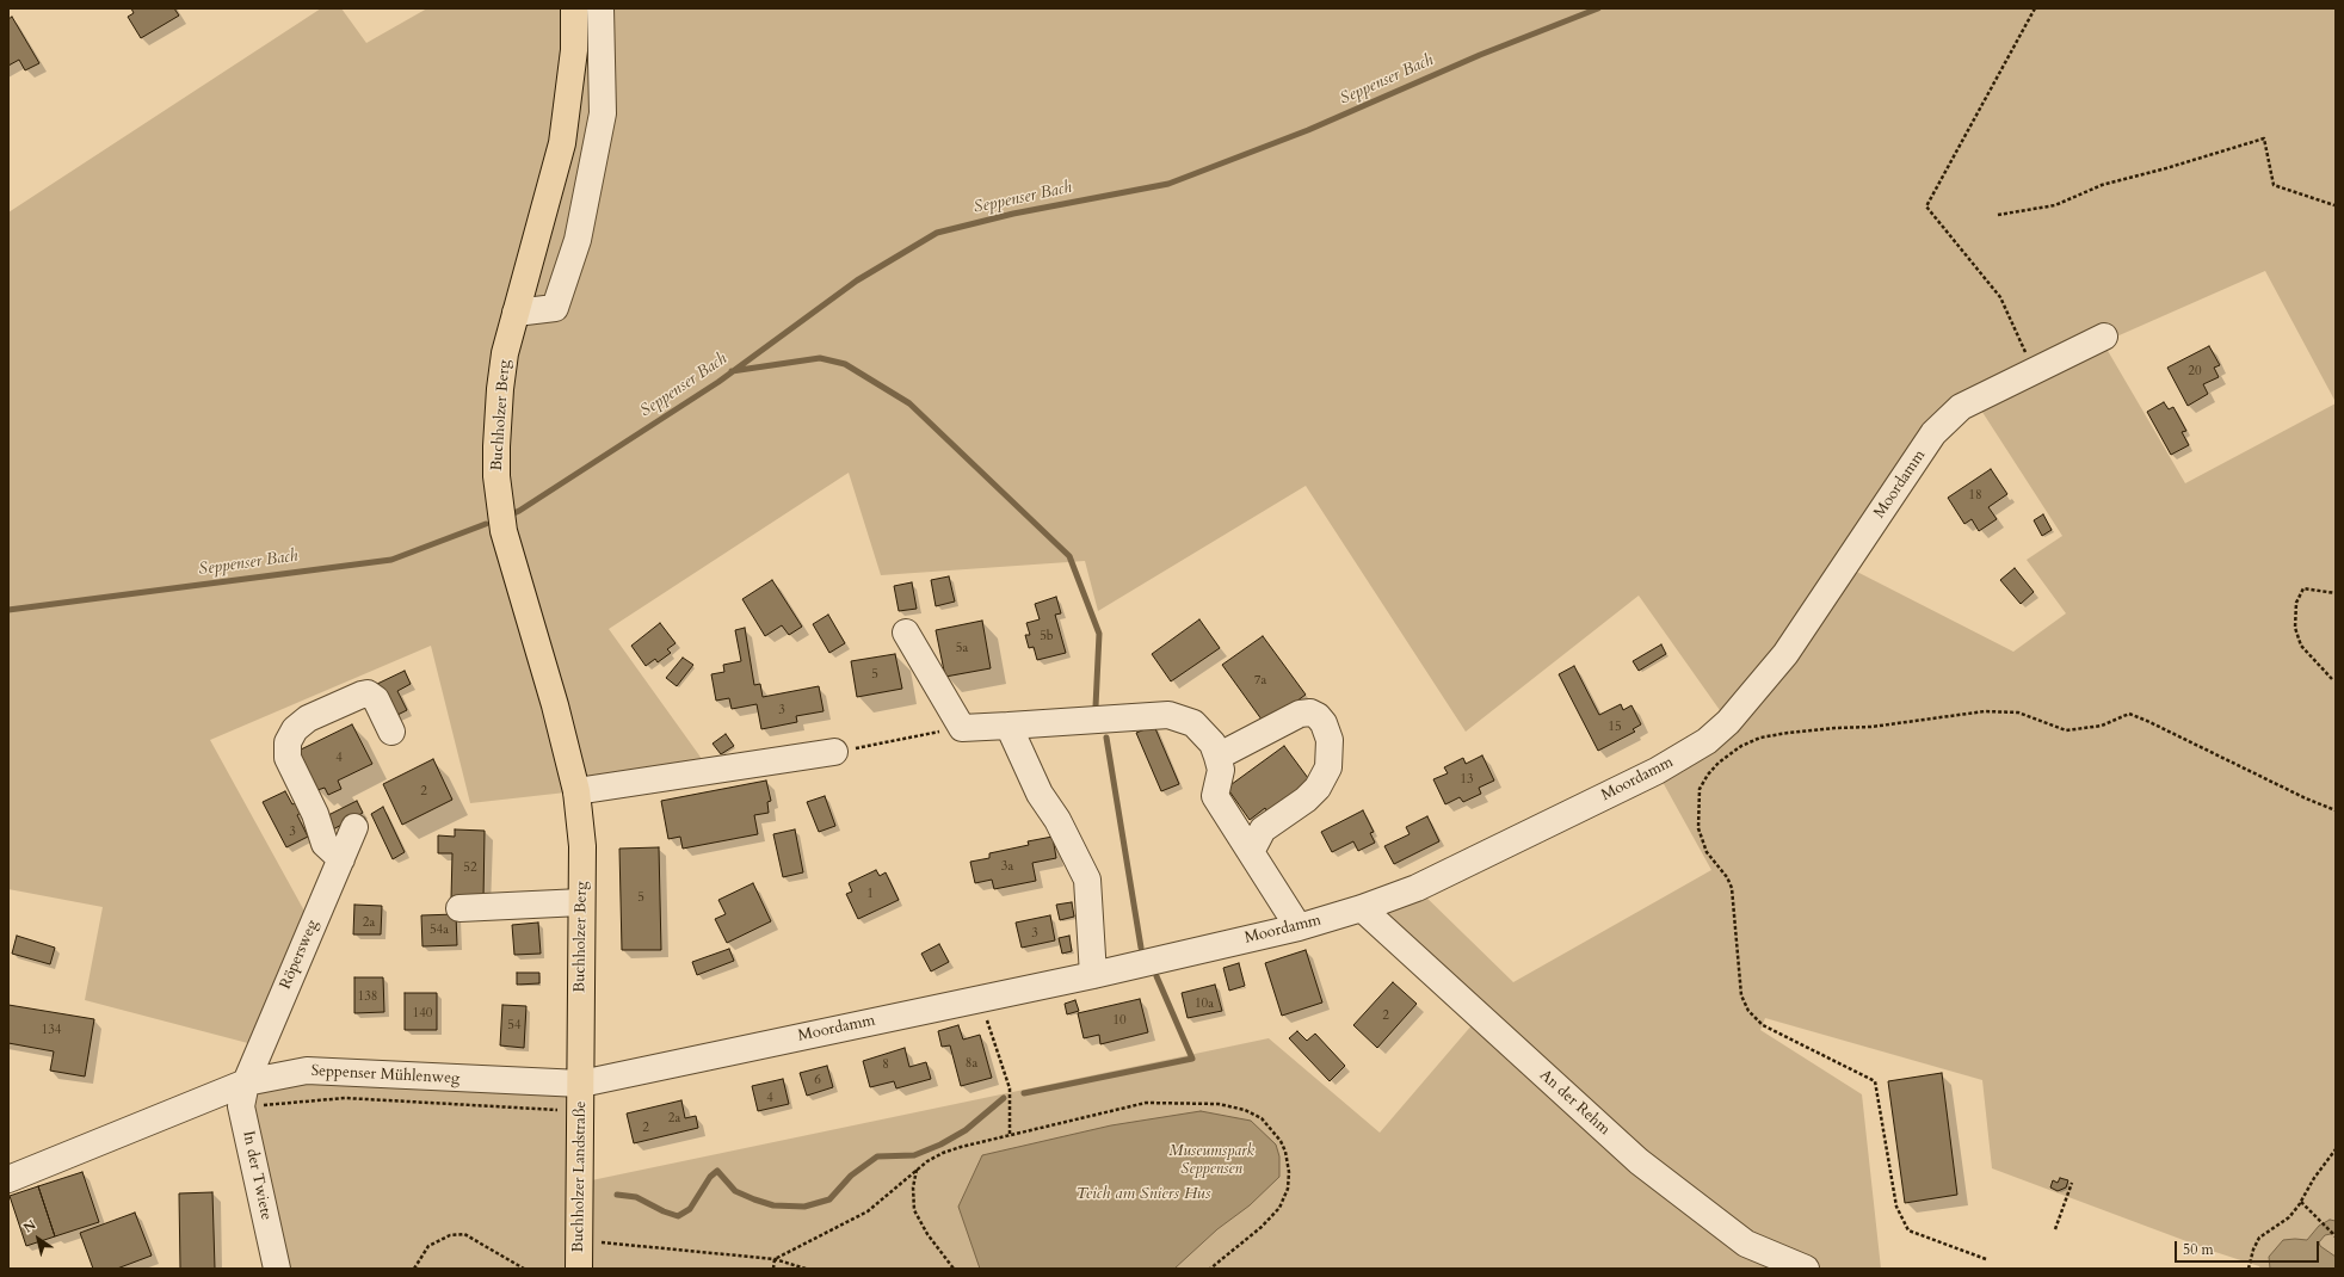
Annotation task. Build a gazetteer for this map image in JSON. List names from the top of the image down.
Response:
{
  "streets": {
    "main road": ["Buchholzer Berg", "Buchholzer Landstraße"],
    "street": [
      "Moordamm",
      "Röpersweg",
      "Seppenser Mühlenweg",
      "An der Rehm",
      "In der Twiete"
    ]
  },
  "crossings": [
    ["Buchholzer Berg", "Moordamm"],
    ["Buchholzer Berg", "Seppenser Mühlenweg"],
    ["Buchholzer Berg", "Buchholzer Landstraße"],
    ["Moordamm", "Seppenser Mühlenweg"],
    ["Moordamm", "An der Rehm"],
    ["Moordamm", "Buchholzer Landstraße"],
    ["Röpersweg", "Seppenser Mühlenweg"],
    ["Röpersweg", "In der Twiete"],
    ["Seppenser Mühlenweg", "In der Twiete"],
    ["Seppenser Mühlenweg", "Buchholzer Landstraße"]
  ],
  "water": ["Seppenser Bach", "Teich am Sniers Hus"],
  "parks": ["Museumspark Seppensen"],
  "house_numbers": [
    "20",
    "18",
    "5b",
    "5a",
    "5",
    "7a",
    "3",
    "15",
    "4",
    "13",
    "2",
    "3",
    "3a",
    "52",
    "1",
    "5",
    "2a",
    "54a",
    "3",
    "138",
    "10a",
    "140",
    "2",
    "10",
    "54",
    "134",
    "8a",
    "8",
    "6",
    "4",
    "2a",
    "2"
  ],
  "scale_bar": "50 m",
  "north": "top left"
}
